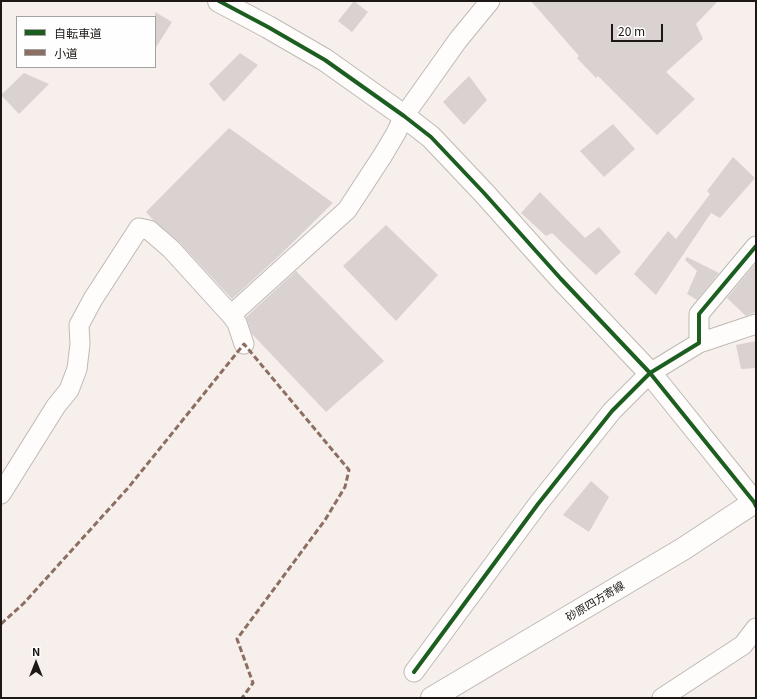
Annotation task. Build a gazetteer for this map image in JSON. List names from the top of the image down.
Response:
{
  "streets": {
    "street": ["砂原四方寄線"]
  },
  "legend": ["自転車道", "小道"],
  "scale_bar": "20 m",
  "north": "top"
}
